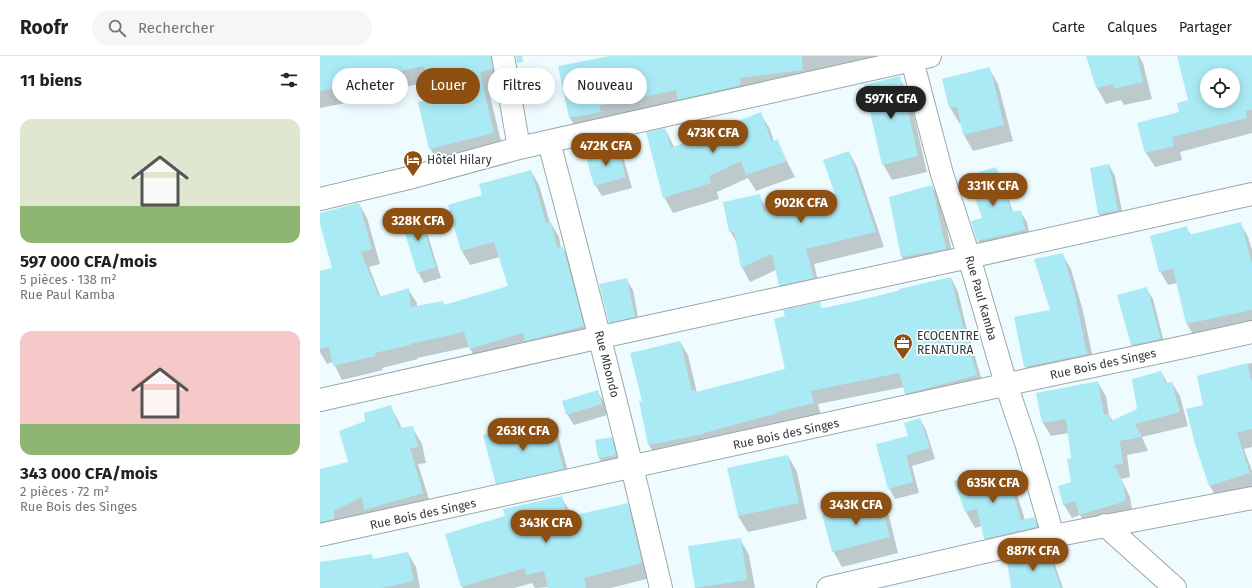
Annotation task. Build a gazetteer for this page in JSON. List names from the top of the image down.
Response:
{
  "streets": {
    "street": ["Rue Paul Kamba", "Rue Mbondo", "Rue Bois des Singes"]
  },
  "crossings": [
    ["Rue Paul Kamba", "Rue Bois des Singes"],
    ["Rue Mbondo", "Rue Bois des Singes"]
  ],
  "places": {
    "hotel": ["Hôtel Hilary"],
    "office": ["ECOCENTRE RENATURA"]
  },
  "page": {
    "header": "Roofr",
    "search": "Rechercher",
    "nav": ["Carte", "Calques", "Partager"],
    "heading": "11 biens",
    "chip": [
      "Acheter",
      "Louer",
      "Filtres",
      "Nouveau"
    ],
    "price": [
      "597K CFA",
      "473K CFA",
      "472K CFA",
      "331K CFA",
      "902K CFA",
      "328K CFA",
      "263K CFA",
      "635K CFA",
      "343K CFA",
      "343K CFA",
      "887K CFA"
    ],
    "list": [
      {
        "name": "597 000 CFA/mois",
        "note": "5 pièces · 138 m² · Rue Paul Kamba"
      },
      {
        "name": "343 000 CFA/mois",
        "note": "2 pièces · 72 m² · Rue Bois des Singes"
      }
    ]
  }
}
